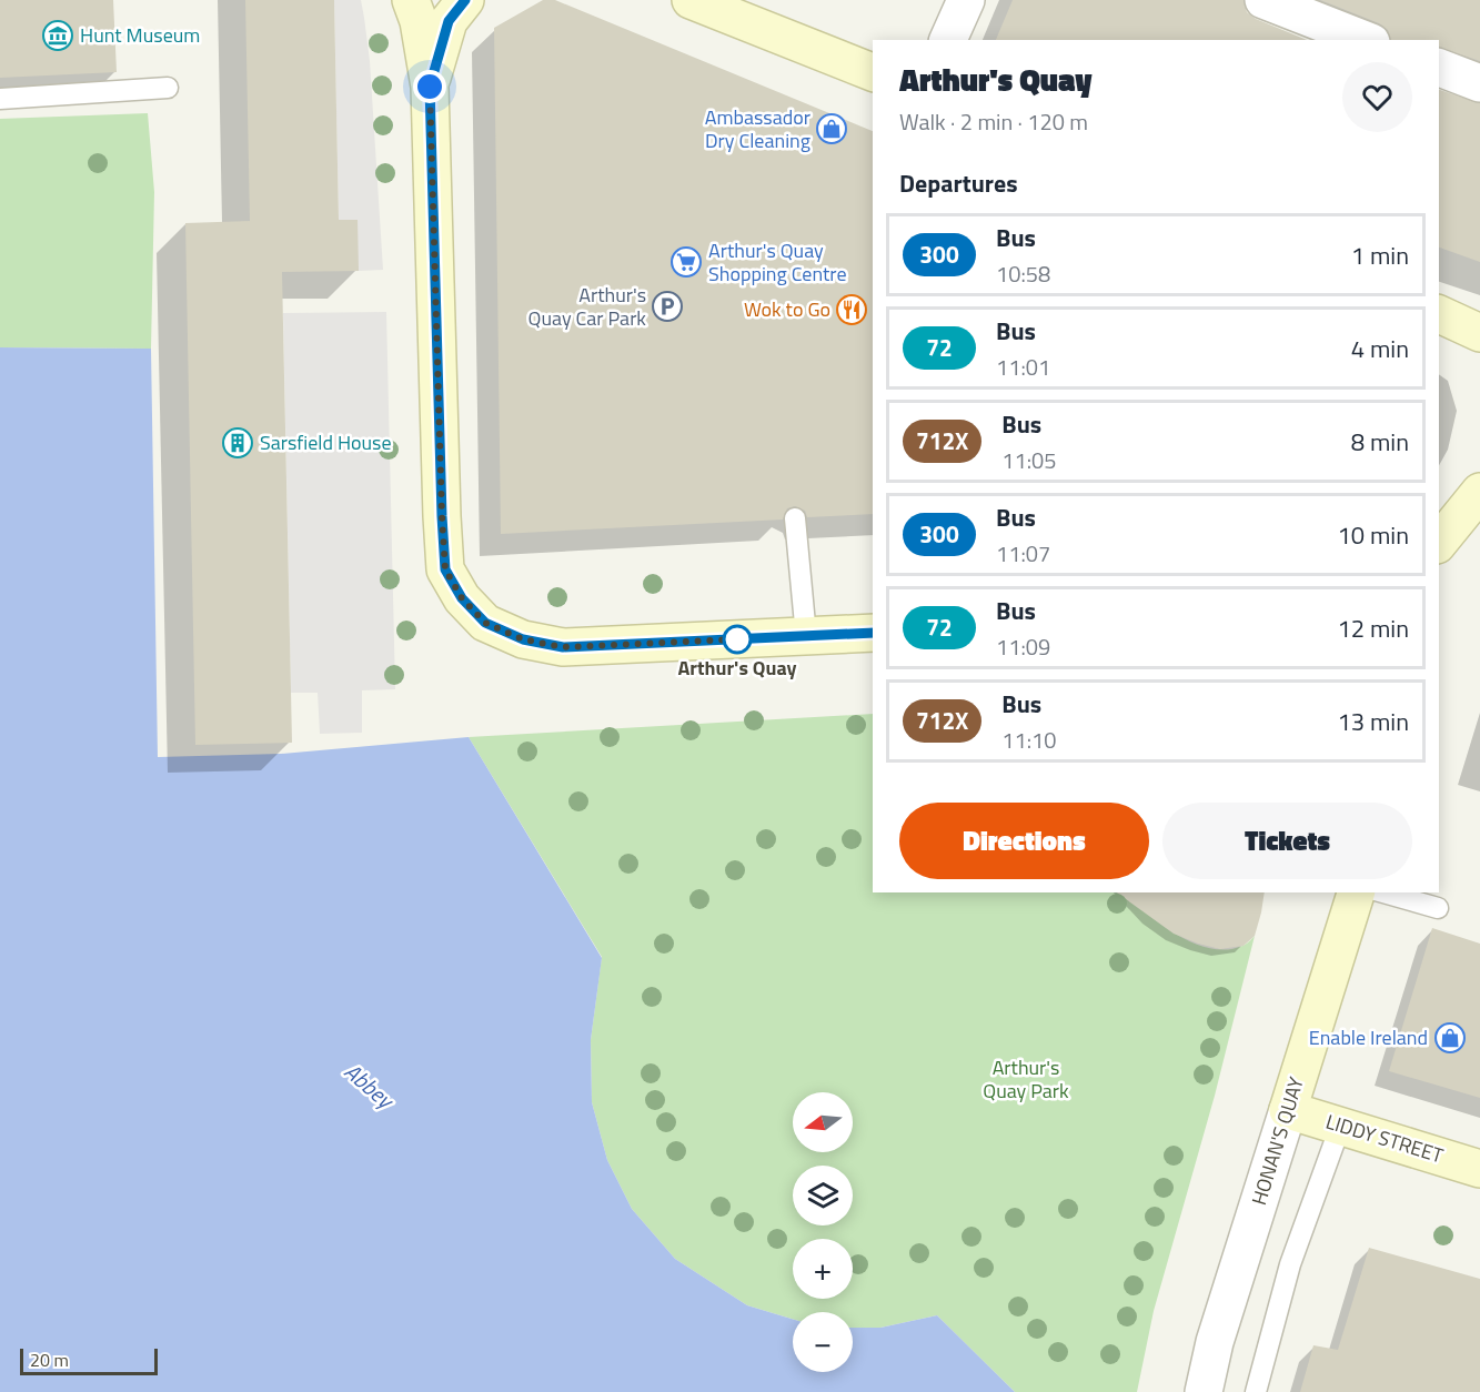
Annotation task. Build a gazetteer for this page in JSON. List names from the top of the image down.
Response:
{
  "streets": {
    "main road": ["LIDDY STREET", "HONAN'S QUAY"]
  },
  "crossings": [
    ["LIDDY STREET", "HONAN'S QUAY"]
  ],
  "water": ["Abbey"],
  "parks": ["Arthur's Quay Park"],
  "places": {
    "museum": ["Hunt Museum"],
    "shop": ["Ambassador Dry Cleaning", "Enable Ireland"],
    "supermarket": ["Arthur's Quay Shopping Centre"],
    "parking": ["Arthur's Quay Car Park"],
    "restaurant": ["Wok to Go"],
    "building": ["Sarsfield House"],
    "other": ["Arthur's Quay"]
  },
  "lines": ["bus line 300"],
  "scale_bar": "20 m",
  "north": "left",
  "page": {
    "heading": [
      ["Arthur's Quay", "Walk · 2 min · 120 m"],
      "Departures"
    ],
    "list": [
      {
        "mark": "300",
        "name": "Bus",
        "note": "10:58",
        "value": "1 min"
      },
      {
        "mark": "72",
        "name": "Bus",
        "note": "11:01",
        "value": "4 min"
      },
      {
        "mark": "712X",
        "name": "Bus",
        "note": "11:05",
        "value": "8 min"
      },
      {
        "mark": "300",
        "name": "Bus",
        "note": "11:07",
        "value": "10 min"
      },
      {
        "mark": "72",
        "name": "Bus",
        "note": "11:09",
        "value": "12 min"
      },
      {
        "mark": "712X",
        "name": "Bus",
        "note": "11:10",
        "value": "13 min"
      }
    ],
    "buttons": ["Directions", "Tickets"],
    "map_buttons": ["+", "−"],
    "scale": "20 m"
  }
}
